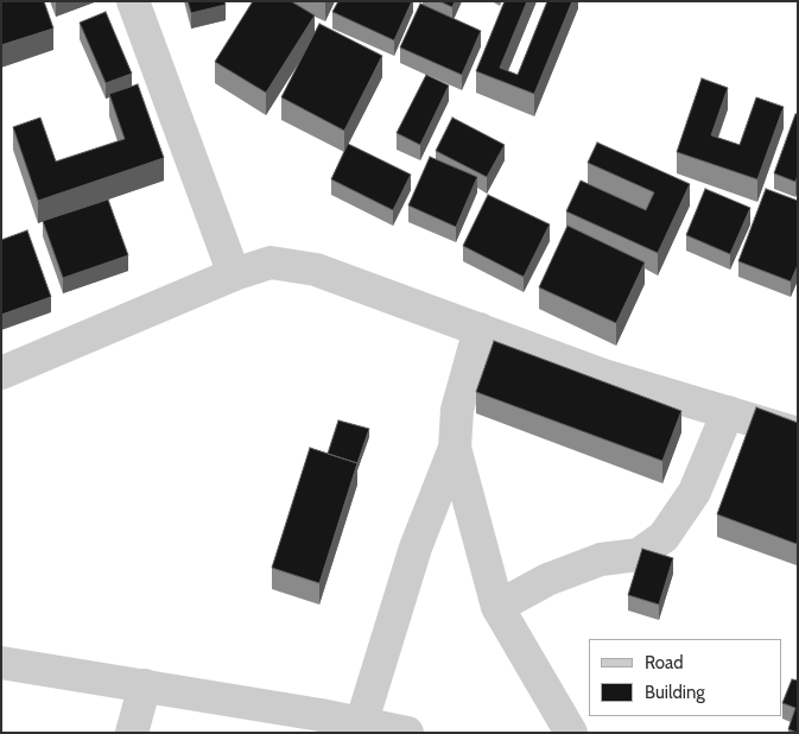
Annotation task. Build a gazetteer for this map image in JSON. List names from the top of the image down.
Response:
{
  "legend": ["Road", "Building"]
}
